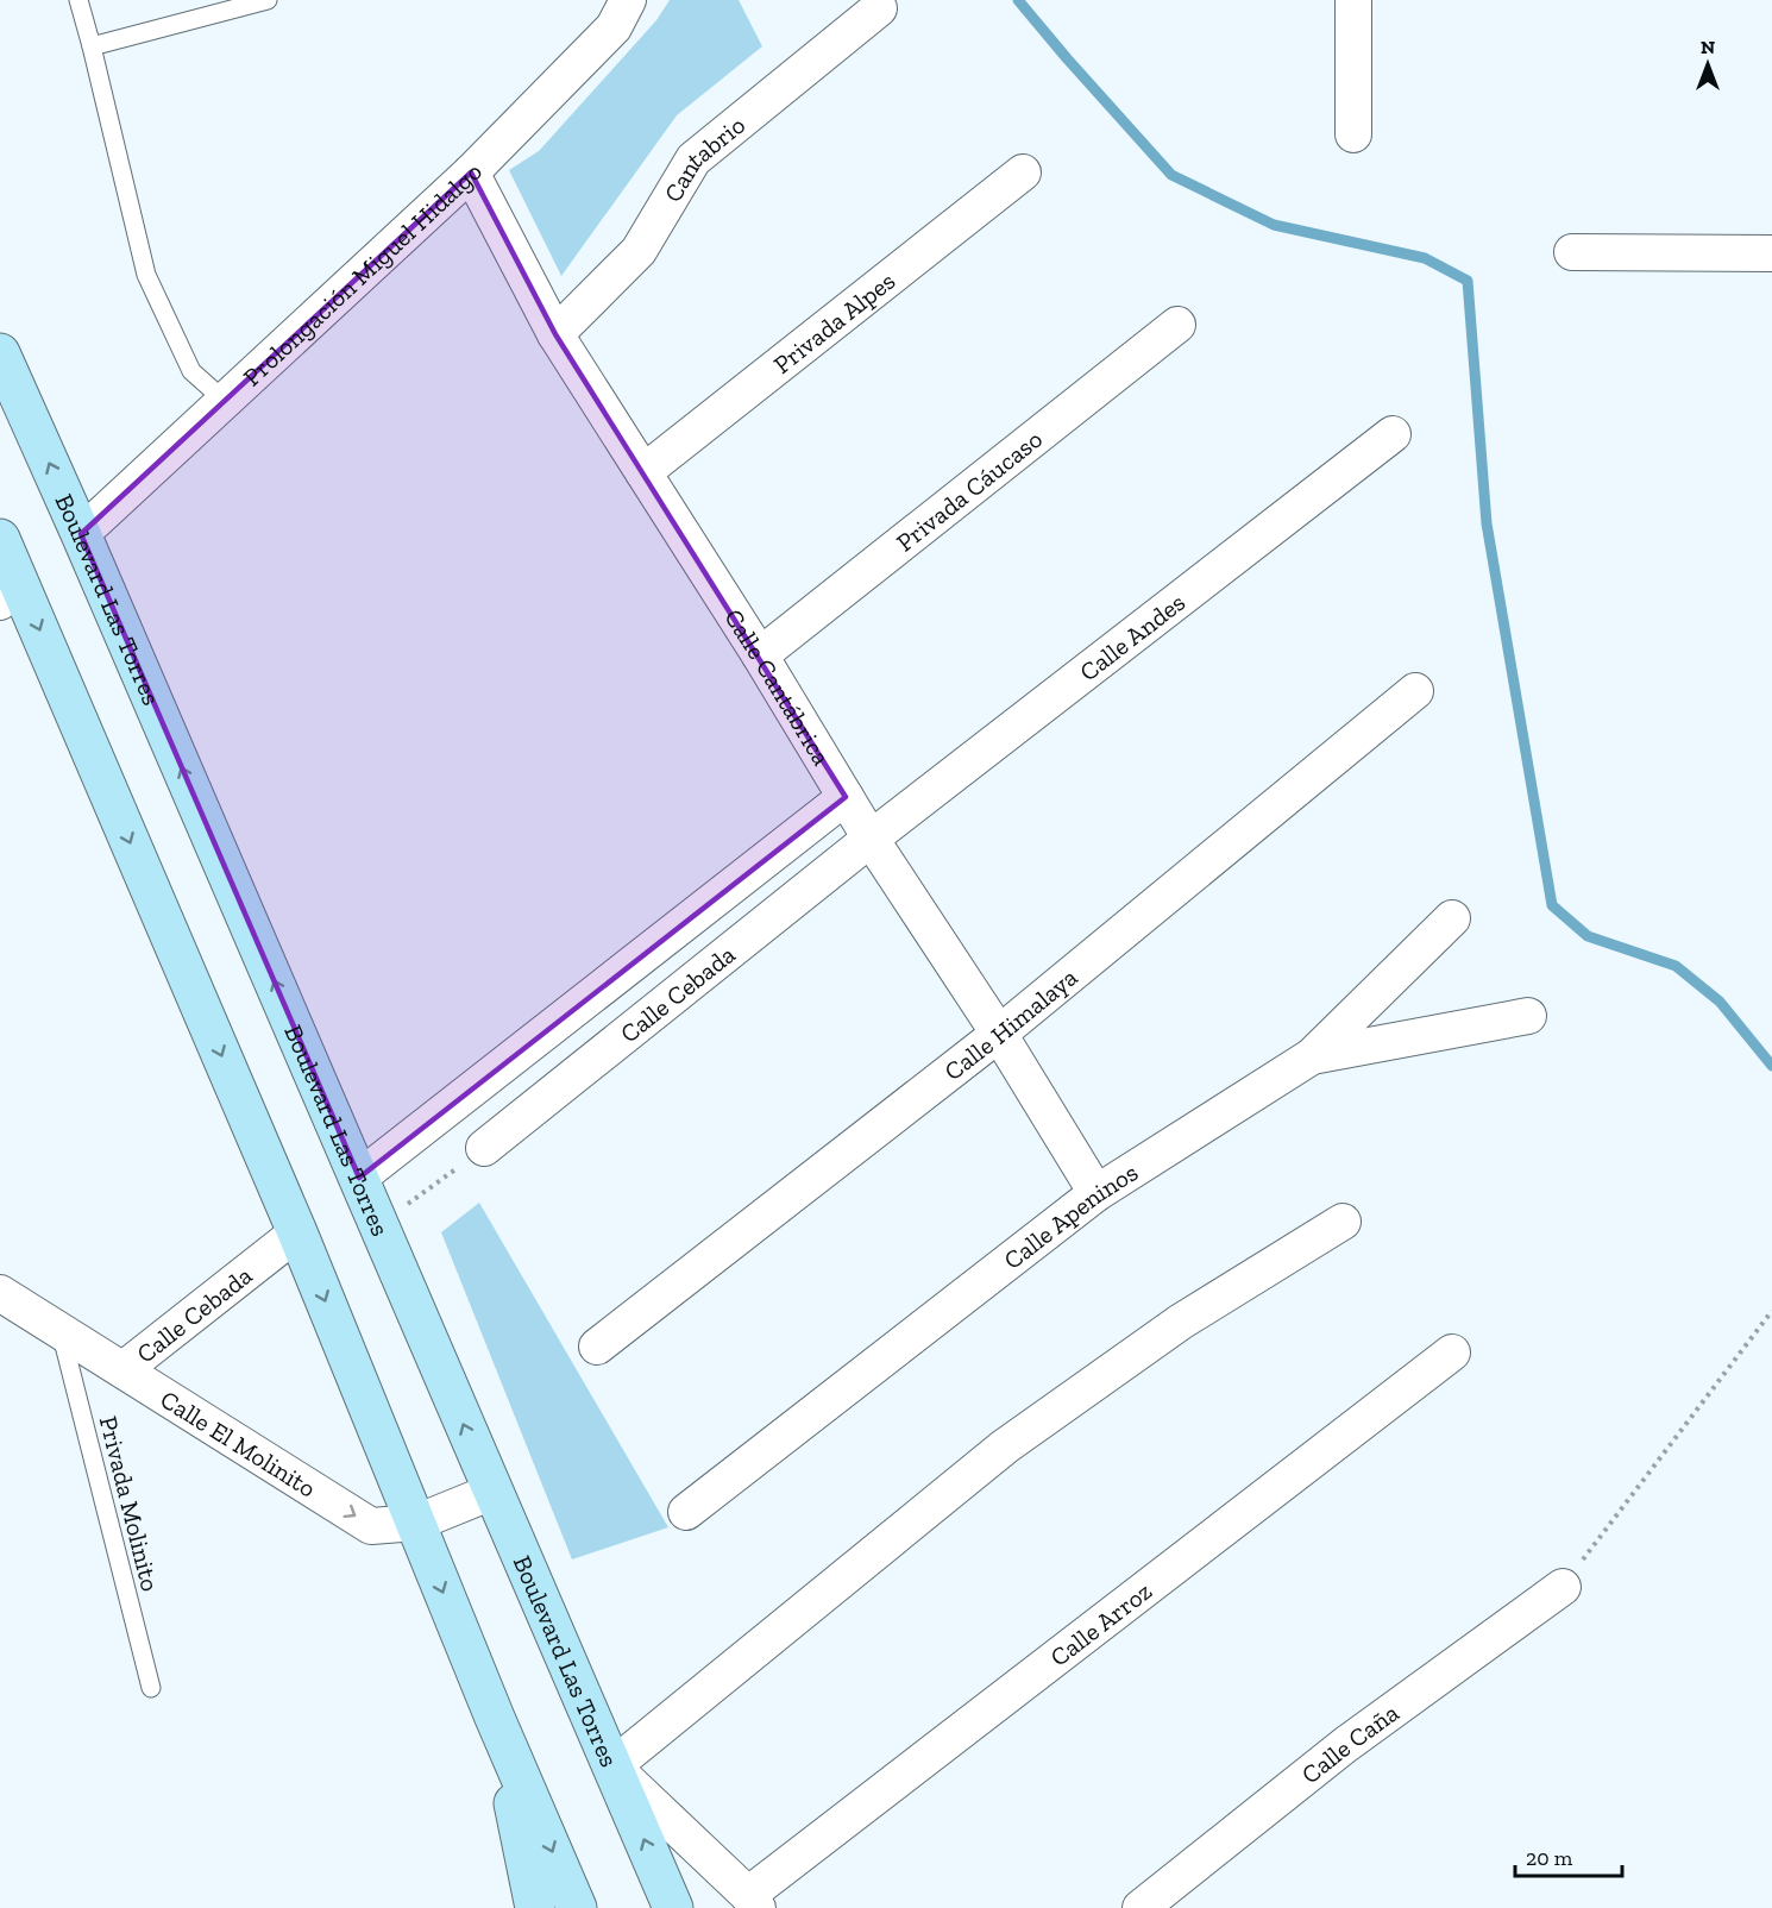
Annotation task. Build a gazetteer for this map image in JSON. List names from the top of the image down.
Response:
{
  "streets": {
    "main road": ["Boulevard Las Torres"],
    "street": [
      "Cantabrio",
      "Prolongación Miguel Hidalgo",
      "Privada Alpes",
      "Privada Cáucaso",
      "Calle Andes",
      "Calle Cantábrica",
      "Calle Cebada",
      "Calle Himalaya",
      "Calle Apeninos",
      "Calle El Molinito",
      "Calle Arroz",
      "Calle Caña"
    ],
    "lane": ["Privada Molinito"]
  },
  "crossings": [
    ["Cantabrio", "Calle Cantábrica"],
    ["Prolongación Miguel Hidalgo", "Boulevard Las Torres"],
    ["Prolongación Miguel Hidalgo", "Calle Cantábrica"],
    ["Privada Alpes", "Calle Cantábrica"],
    ["Privada Cáucaso", "Calle Cantábrica"],
    ["Boulevard Las Torres", "Calle El Molinito"],
    ["Calle Andes", "Calle Cantábrica"],
    ["Calle Andes", "Calle Cebada"],
    ["Calle Cantábrica", "Calle Cebada"],
    ["Calle Cantábrica", "Calle Himalaya"],
    ["Calle Cantábrica", "Calle Apeninos"],
    ["Calle Cebada", "Calle El Molinito"],
    ["Calle El Molinito", "Privada Molinito"]
  ],
  "one_way": ["Calle El Molinito"],
  "scale_bar": "20 m",
  "north": "top"
}
